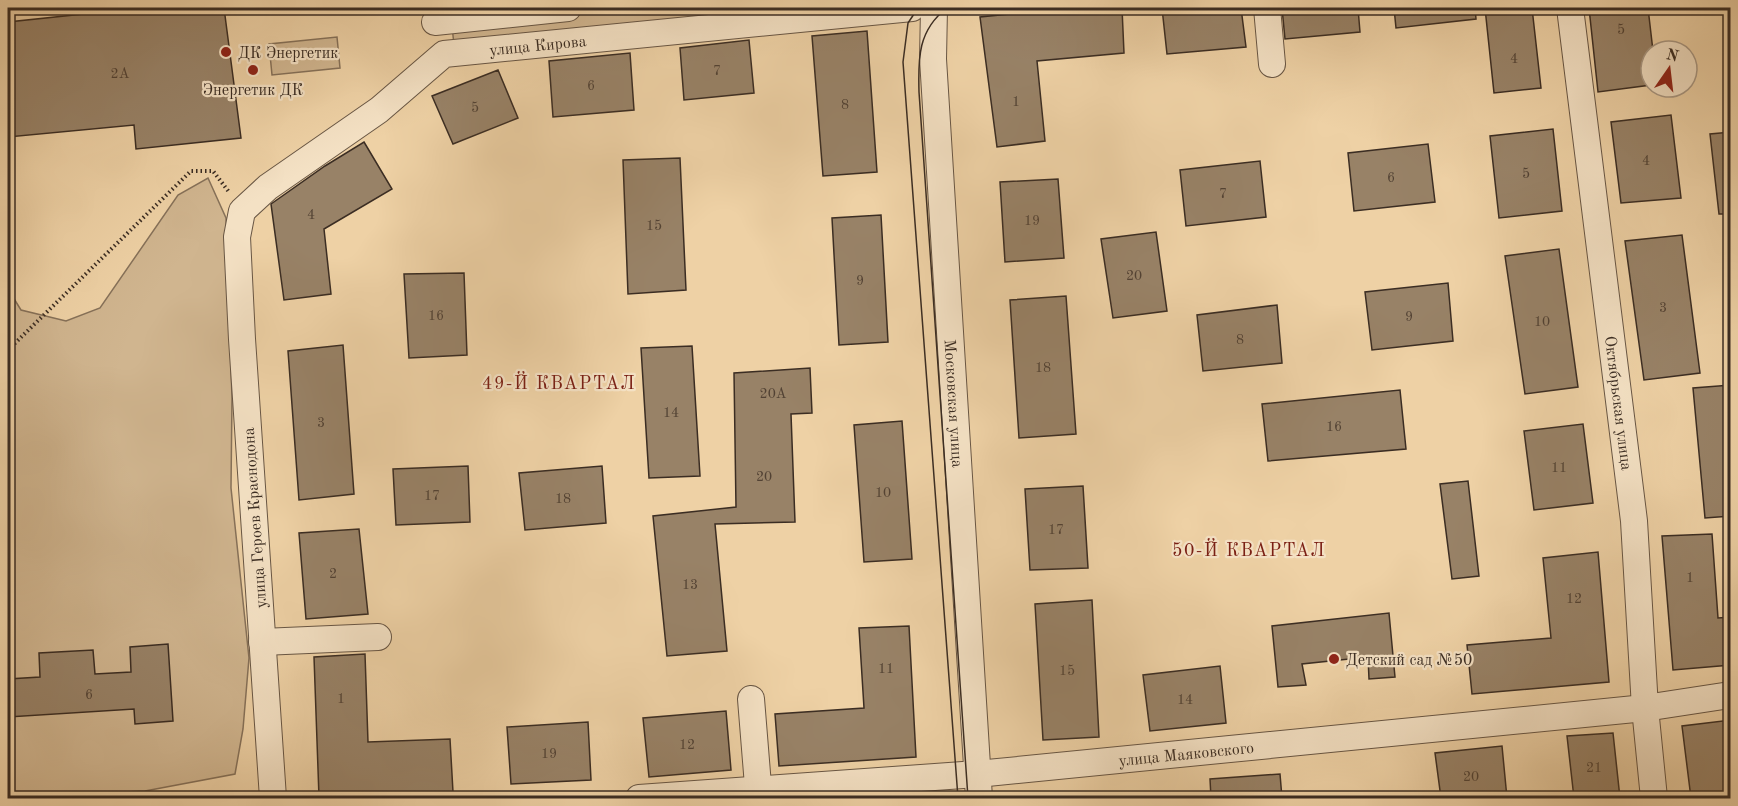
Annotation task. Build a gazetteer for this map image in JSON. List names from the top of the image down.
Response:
{
  "streets": {
    "street": [
      "улица Кирова",
      "Октябрьская улица",
      "Московская улица",
      "улица Героев Краснодона",
      "улица Маяковского"
    ]
  },
  "crossings": [
    ["Октябрьская улица", "улица Маяковского"],
    ["Московская улица", "улица Маяковского"]
  ],
  "districts": ["49-Й КВАРТАЛ", "50-Й КВАРТАЛ"],
  "places": ["ДК Энергетик", "Энергетик ДК", "Детский сад №50"],
  "house_numbers": [
    "5",
    "4",
    "7",
    "2А",
    "6",
    "1",
    "8",
    "5",
    "4",
    "5",
    "6",
    "7",
    "4",
    "19",
    "15",
    "20",
    "9",
    "3",
    "16",
    "9",
    "10",
    "8",
    "18",
    "20А",
    "14",
    "3",
    "16",
    "11",
    "20",
    "10",
    "17",
    "18",
    "17",
    "2",
    "1",
    "13",
    "12",
    "11",
    "15",
    "6",
    "1",
    "14",
    "12",
    "19",
    "21",
    "20"
  ],
  "north": "top"
}
